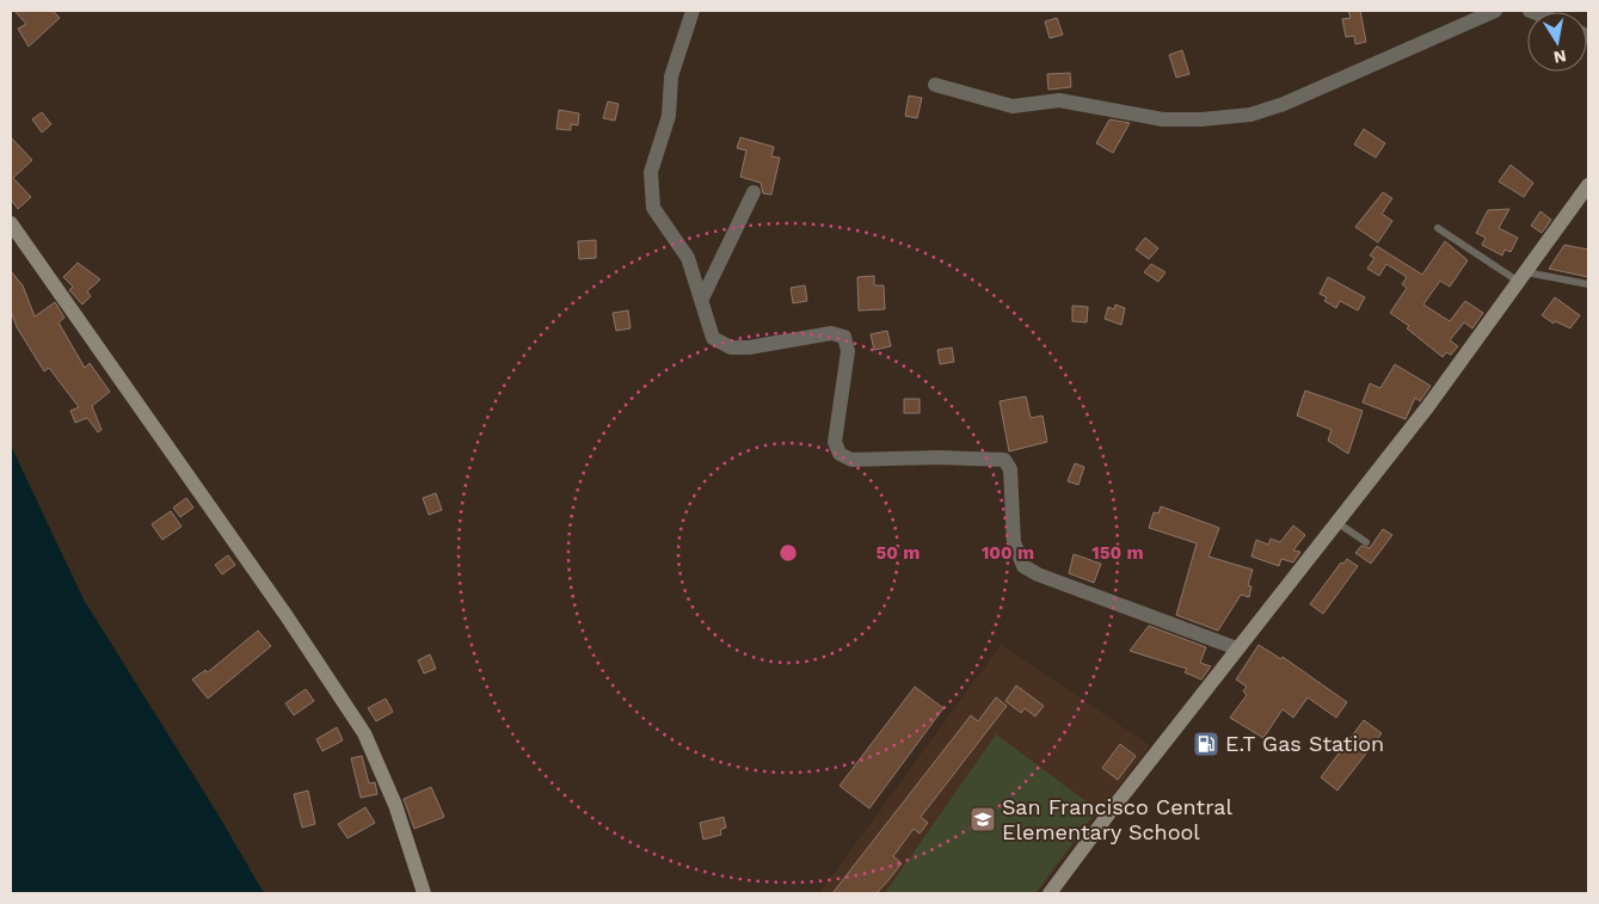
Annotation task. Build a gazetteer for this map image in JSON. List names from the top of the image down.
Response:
{
  "places": {
    "fuel station": ["E.T Gas Station"],
    "school or university": ["San Francisco Central Elementary School"]
  },
  "north": "bottom",
  "rings": ["50 m", "100 m", "150 m"]
}
